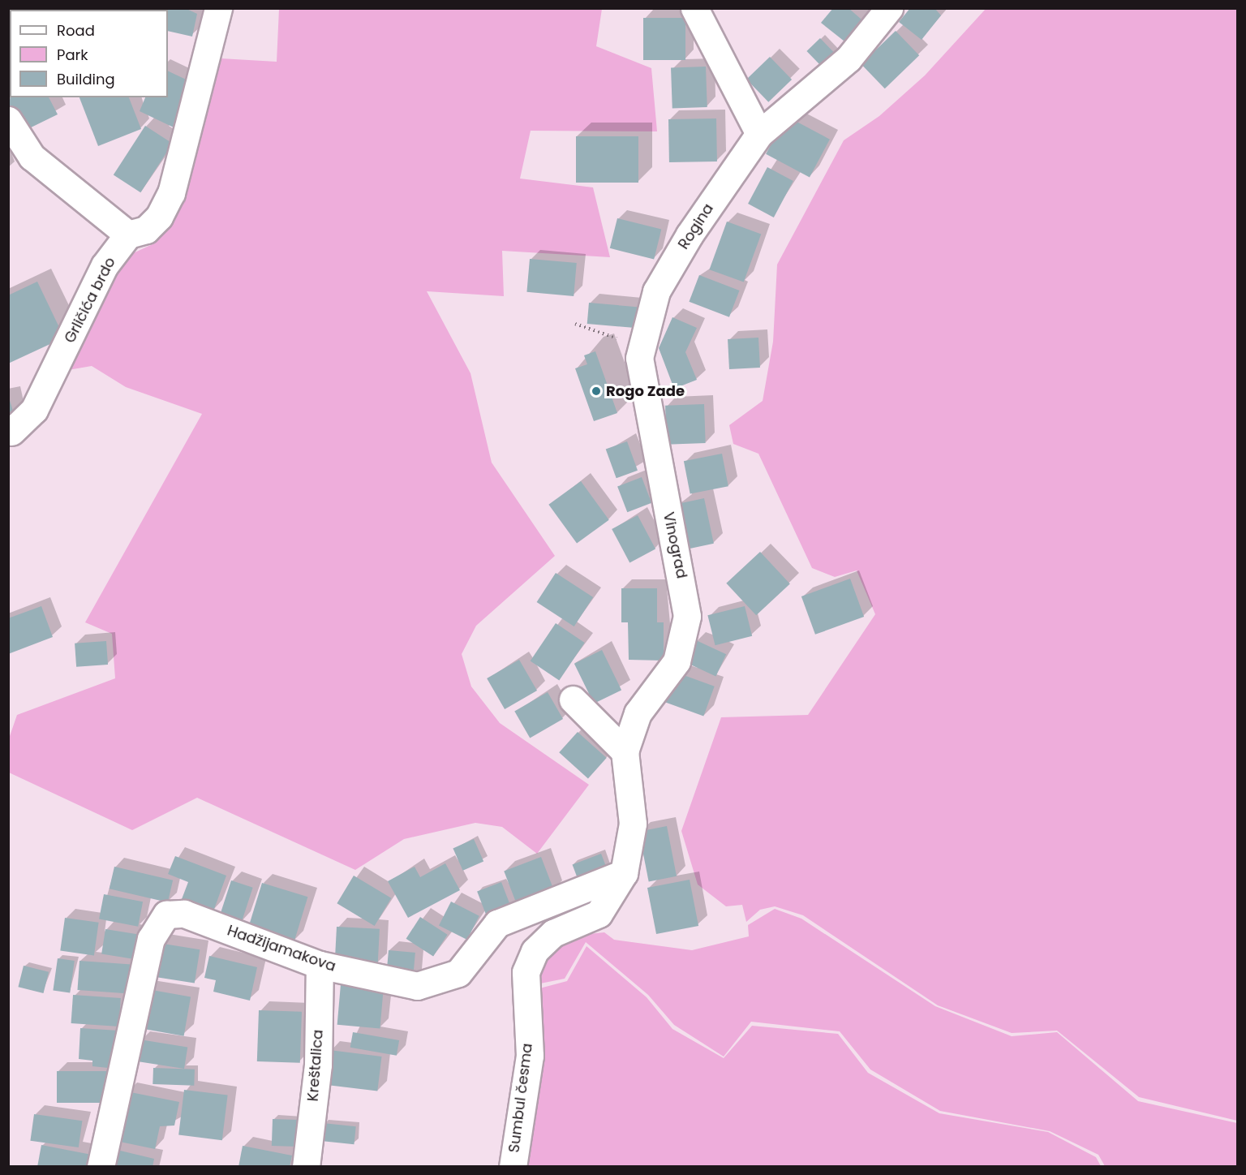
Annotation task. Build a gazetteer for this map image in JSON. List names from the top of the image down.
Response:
{
  "streets": {
    "street": [
      "Rogina",
      "Grličića brdo",
      "Vinograd",
      "Hadžijamakova",
      "Kreštalica",
      "Sumbul česma"
    ]
  },
  "crossings": [
    ["Rogina", "Vinograd"],
    ["Vinograd", "Hadžijamakova"],
    ["Vinograd", "Sumbul česma"],
    ["Hadžijamakova", "Kreštalica"],
    ["Hadžijamakova", "Sumbul česma"]
  ],
  "places": ["Rogo Zade"],
  "legend": ["Road", "Park", "Building"]
}
